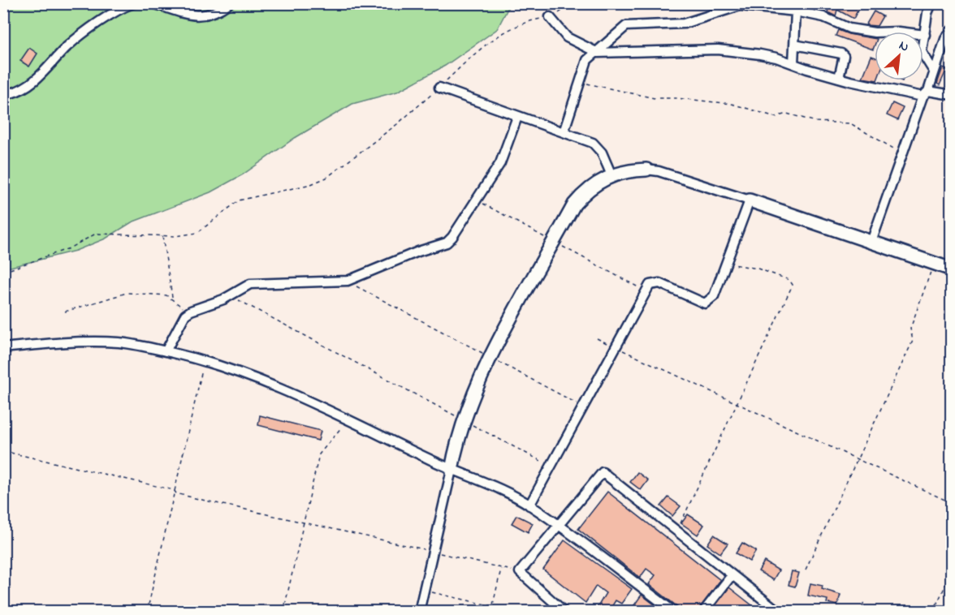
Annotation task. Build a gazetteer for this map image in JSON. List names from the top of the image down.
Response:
{
  "north": "top right"
}
